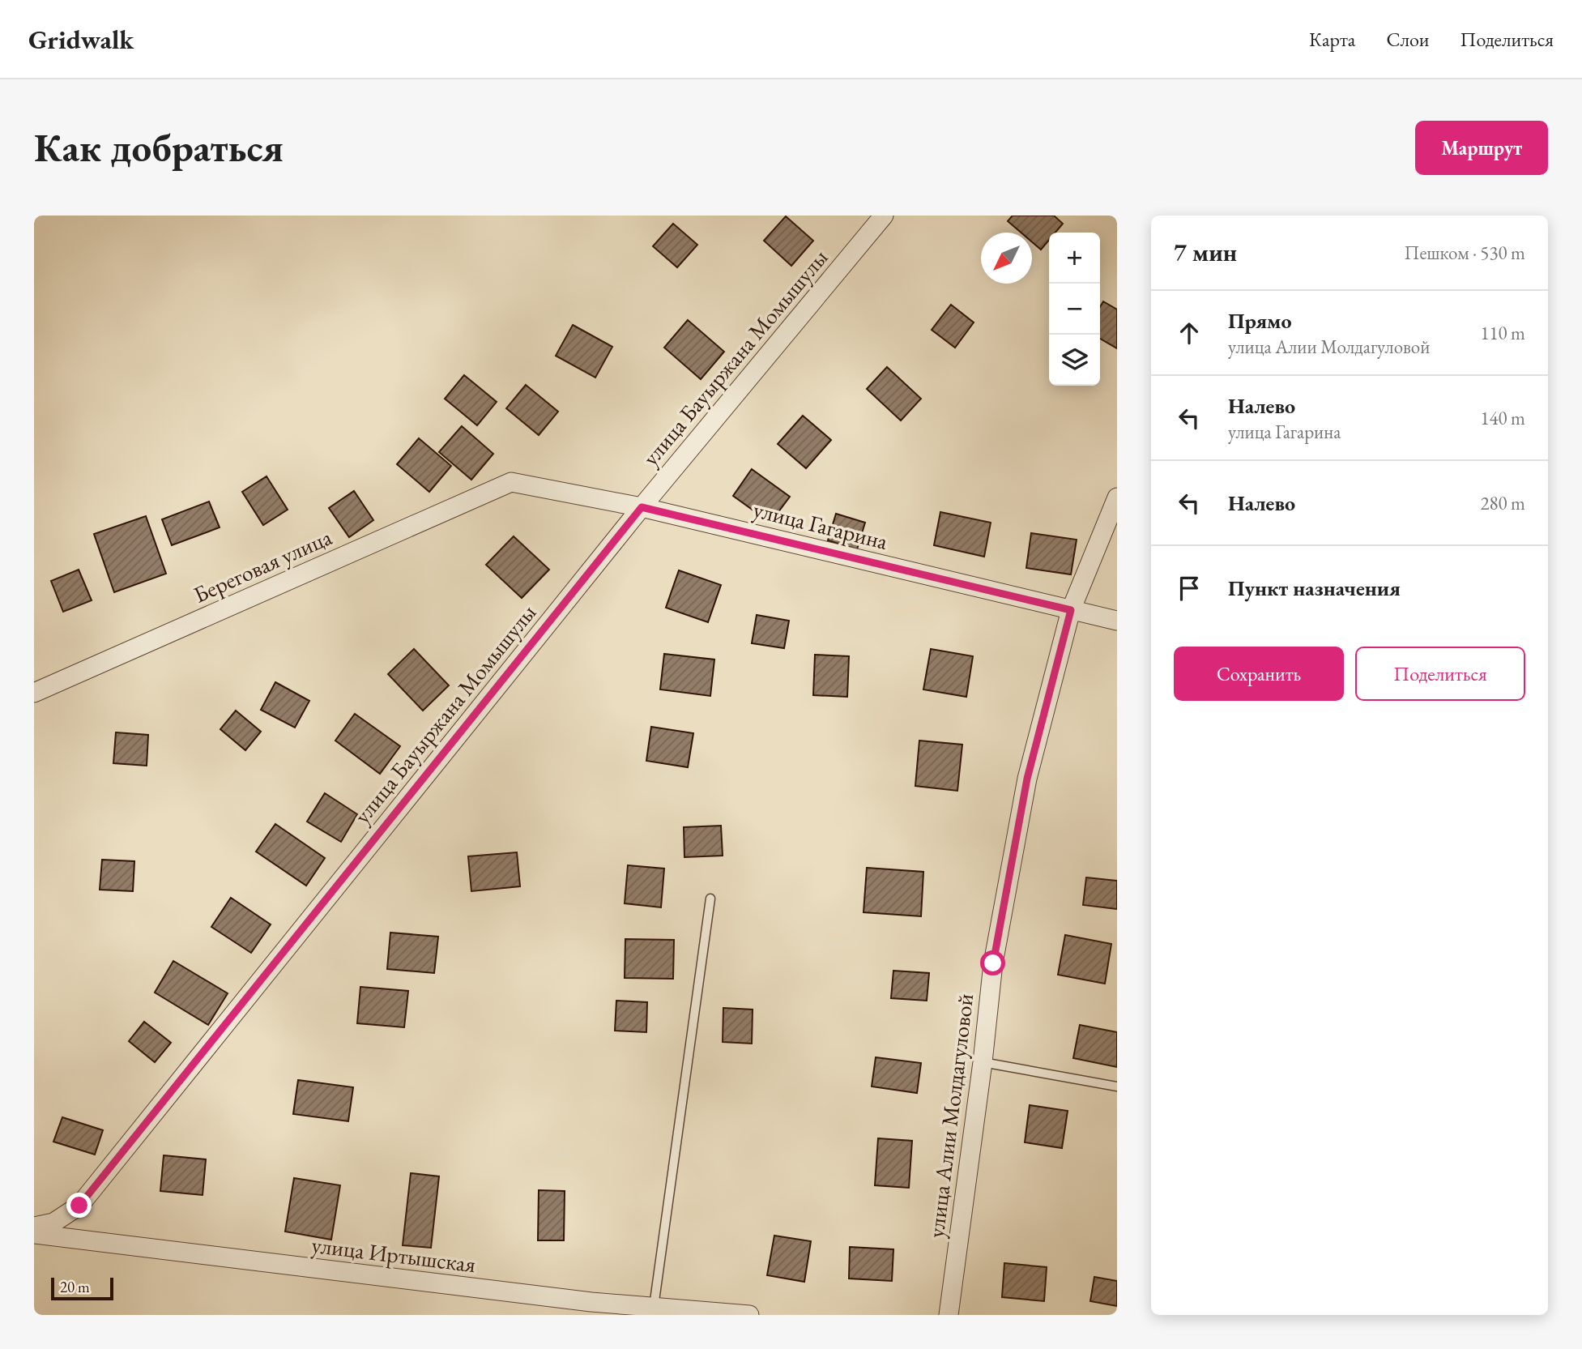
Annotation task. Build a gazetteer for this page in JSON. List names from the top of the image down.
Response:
{
  "streets": {
    "street": [
      "улица Бауыржана Момышулы",
      "улица Гагарина",
      "Береговая улица",
      "улица Алии Молдагуловой",
      "улица Иртышская"
    ]
  },
  "crossings": [
    ["улица Бауыржана Момышулы", "улица Гагарина"],
    ["улица Гагарина", "Береговая улица"],
    ["улица Гагарина", "улица Алии Молдагуловой"]
  ],
  "scale_bar": "20 m",
  "north": "bottom left",
  "page": {
    "header": "Gridwalk",
    "nav": ["Карта", "Слои", "Поделиться"],
    "buttons": [
      "Маршрут",
      ["Сохранить", "Поделиться"]
    ],
    "title": "Как добраться",
    "heading": ["7 мин", "Пешком · 530 m"],
    "map_buttons": ["+", "−"],
    "list": [
      ["Прямо", "улица Алии Молдагуловой", "110 m"],
      ["Налево", "улица Гагарина", "140 m"],
      ["Налево", "280 m"],
      "Пункт назначения"
    ],
    "scale": "20 m"
  }
}
